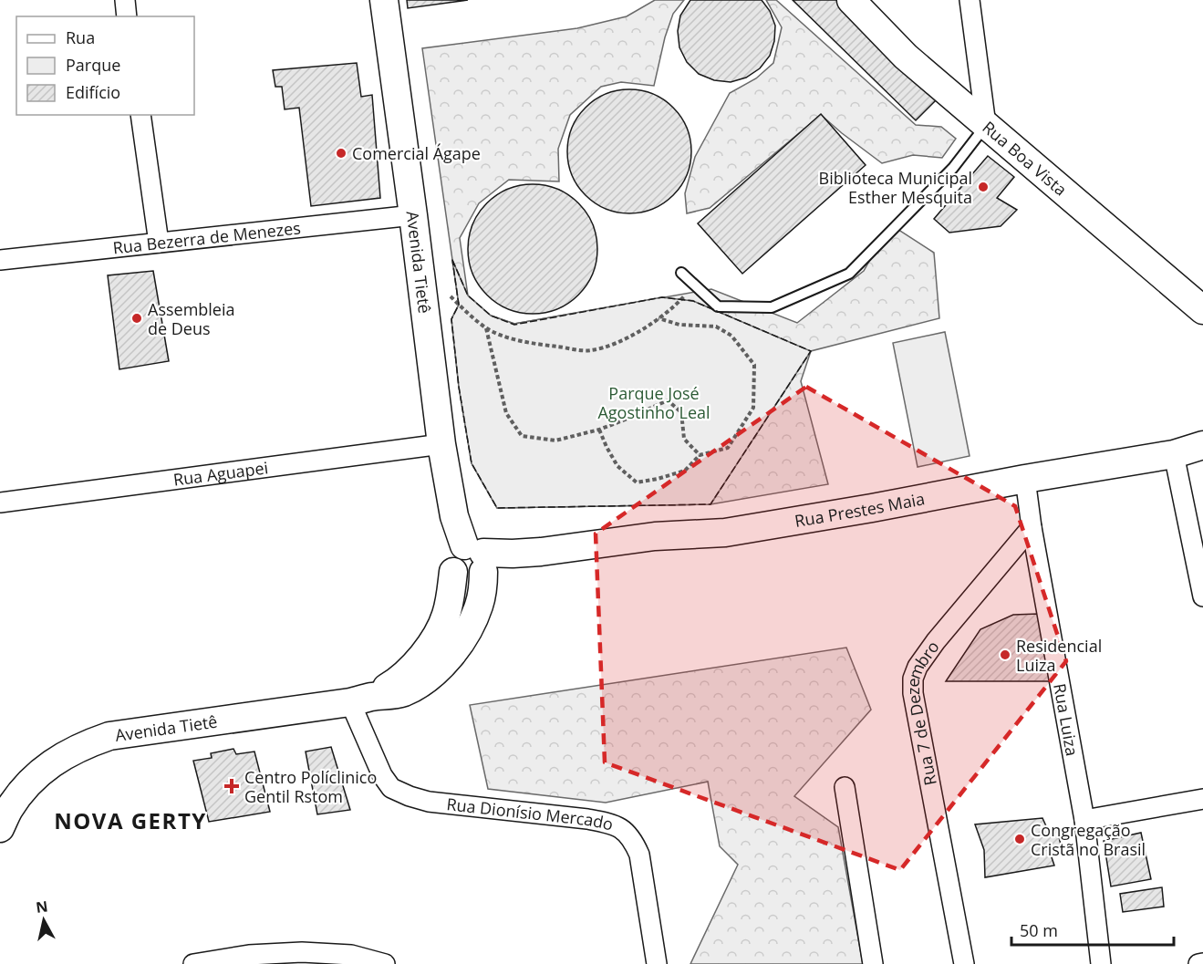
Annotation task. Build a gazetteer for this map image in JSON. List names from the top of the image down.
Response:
{
  "streets": {
    "street": [
      "Rua Boa Vista",
      "Rua Bezerra de Menezes",
      "Avenida Tietê",
      "Rua Aguapei",
      "Rua Prestes Maia",
      "Rua 7 de Dezembro",
      "Rua Luiza",
      "Rua Dionísio Mercado"
    ]
  },
  "crossings": [
    ["Rua Bezerra de Menezes", "Avenida Tietê"],
    ["Avenida Tietê", "Rua Aguapei"],
    ["Avenida Tietê", "Rua Prestes Maia"],
    ["Avenida Tietê", "Rua Dionísio Mercado"],
    ["Rua Prestes Maia", "Rua Luiza"],
    ["Rua 7 de Dezembro", "Rua Luiza"]
  ],
  "districts": ["NOVA GERTY"],
  "parks": ["Parque José Agostinho Leal"],
  "places": {
    "other": [
      "Comercial Ágape",
      "Biblioteca Municipal Esther Mesquita",
      "Assembleia de Deus",
      "Residencial Luiza",
      "Congregação Cristã no Brasil"
    ],
    "health": ["Centro Políclinico Gentil Rstom"]
  },
  "legend": ["Rua", "Parque", "Edifício"],
  "scale_bar": "50 m",
  "north": "top"
}
